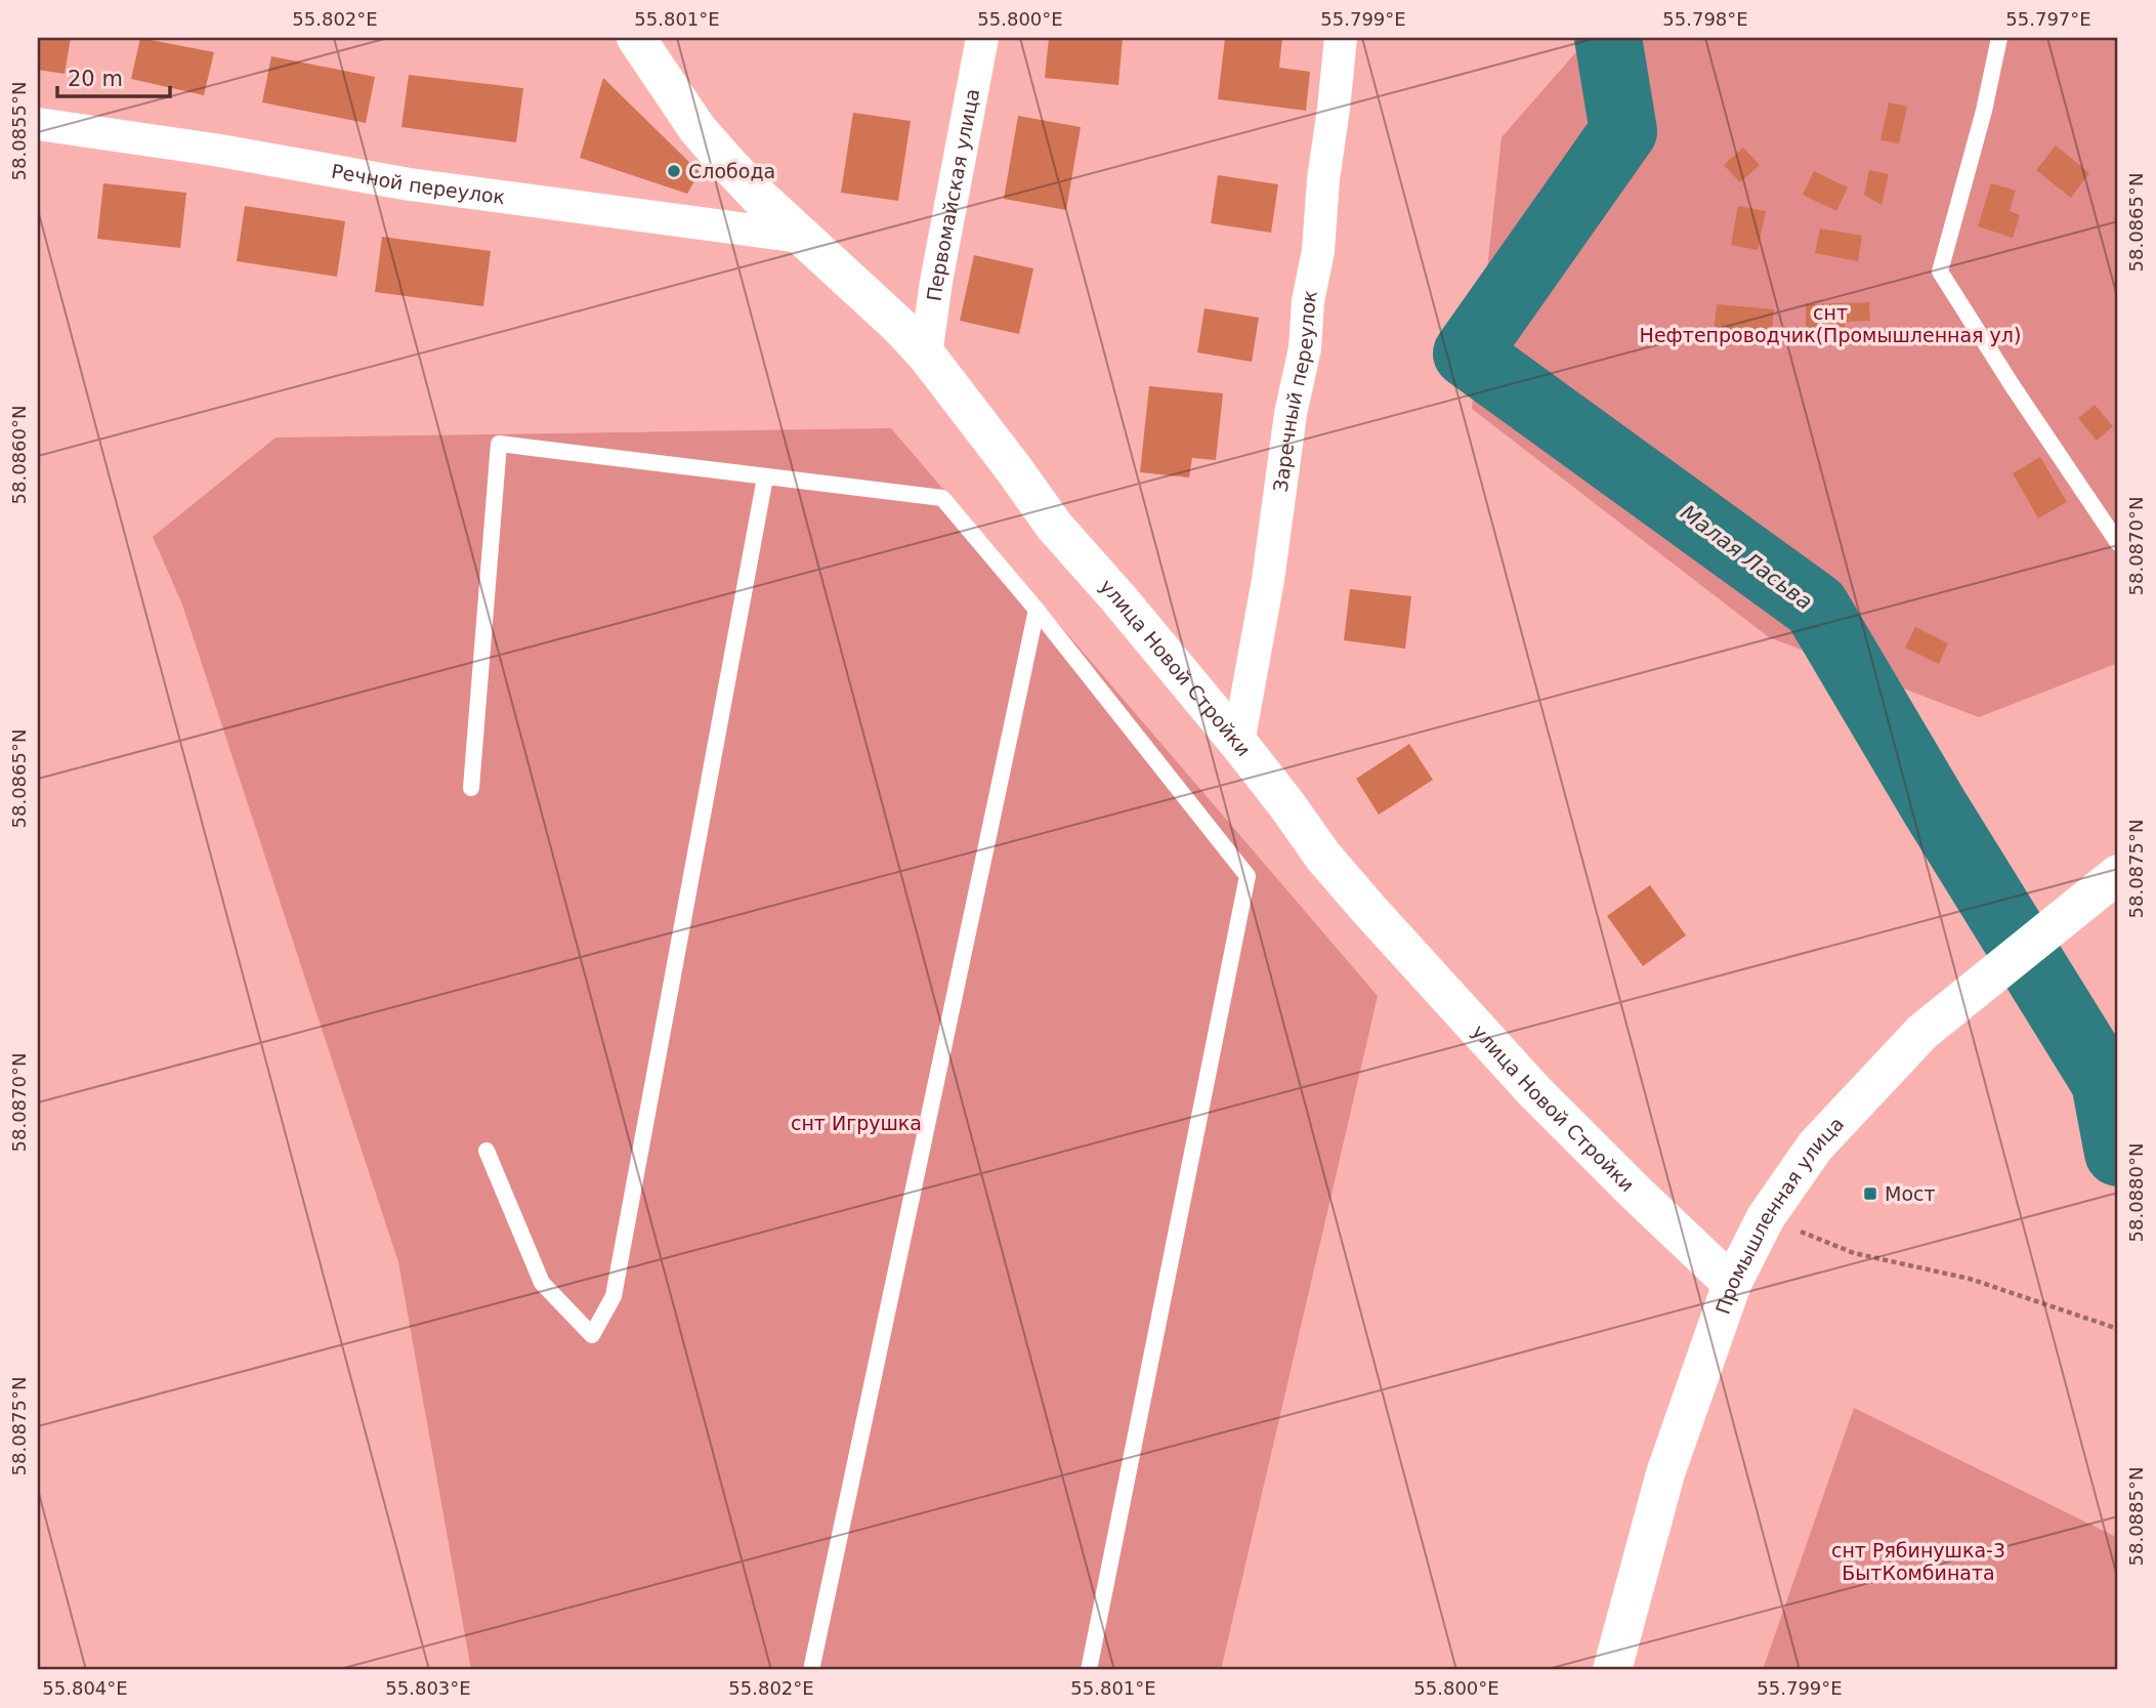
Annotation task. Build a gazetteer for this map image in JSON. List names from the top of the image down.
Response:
{
  "streets": {
    "street": [
      "Речной переулок",
      "Первомайская улица",
      "Заречный переулок",
      "улица Новой Стройки",
      "Промышленная улица"
    ]
  },
  "crossings": [
    ["Речной переулок", "улица Новой Стройки"],
    ["Первомайская улица", "улица Новой Стройки"],
    ["Заречный переулок", "улица Новой Стройки"],
    ["улица Новой Стройки", "Промышленная улица"]
  ],
  "water": ["Малая Ласьва"],
  "parks": ["снт Нефтепроводчик(Промышленная ул)", "снт Игрушка", "снт Рябинушка-3 БытКомбината"],
  "places": {
    "other": ["Слобода"],
    "transit": ["Мост"]
  },
  "scale_bar": "20 m",
  "coordinates": [
    "55.802°E",
    "55.801°E",
    "55.800°E",
    "55.799°E",
    "55.798°E",
    "55.797°E",
    "58.0855°N",
    "58.0865°N",
    "58.0860°N",
    "58.0870°N",
    "58.0875°N",
    "58.0880°N",
    "58.0885°N",
    "55.804°E",
    "55.803°E"
  ]
}
